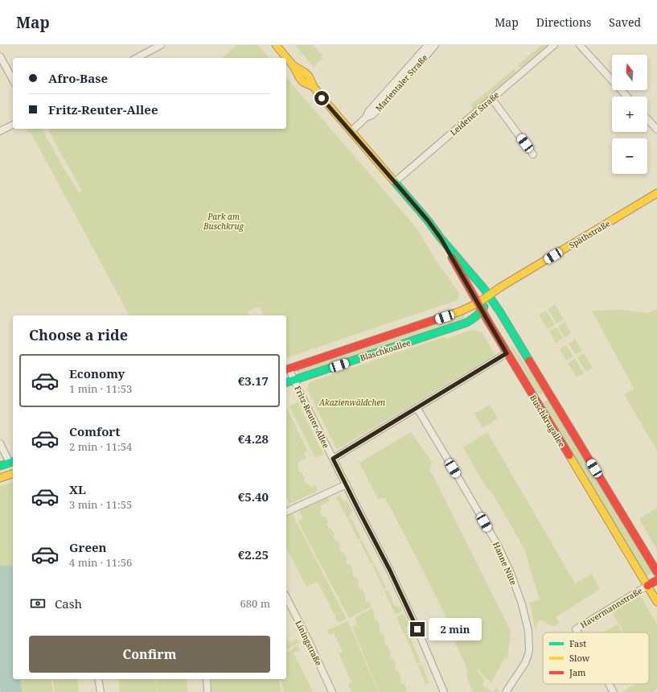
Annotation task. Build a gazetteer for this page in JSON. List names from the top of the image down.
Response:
{
  "streets": {
    "main road": ["Späthstraße", "Blaschkoallee", "Buschkrugallee"],
    "street": [
      "Marientaler Straße",
      "Leidener Straße",
      "Fritz-Reuter-Allee",
      "Hanne Nüte",
      "Havermannstraße",
      "Liningstraße"
    ]
  },
  "crossings": [
    ["Marientaler Straße", "Buschkrugallee"],
    ["Leidener Straße", "Buschkrugallee"],
    ["Späthstraße", "Blaschkoallee"],
    ["Späthstraße", "Buschkrugallee"],
    ["Blaschkoallee", "Fritz-Reuter-Allee"],
    ["Blaschkoallee", "Buschkrugallee"],
    ["Buschkrugallee", "Havermannstraße"]
  ],
  "parks": ["Park am Buschkrug", "Akazienwäldchen"],
  "legend": ["Fast", "Slow", "Jam"],
  "north": "top",
  "page": {
    "header": "Map",
    "nav": ["Map", "Directions", "Saved"],
    "map_buttons": ["+", "−"],
    "banner": ["Afro-Base", "Fritz-Reuter-Allee"],
    "heading": "Choose a ride",
    "list": [
      {
        "name": "Economy",
        "note": "1 min · 11:53",
        "value": "€3.17"
      },
      {
        "name": "Comfort",
        "note": "2 min · 11:54",
        "value": "€4.28"
      },
      {
        "name": "XL",
        "note": "3 min · 11:55",
        "value": "€5.40"
      },
      {
        "name": "Green",
        "note": "4 min · 11:56",
        "value": "€2.25"
      }
    ],
    "pay": ["Cash", "680 m"],
    "bubble": "2 min",
    "buttons": "Confirm"
  }
}
